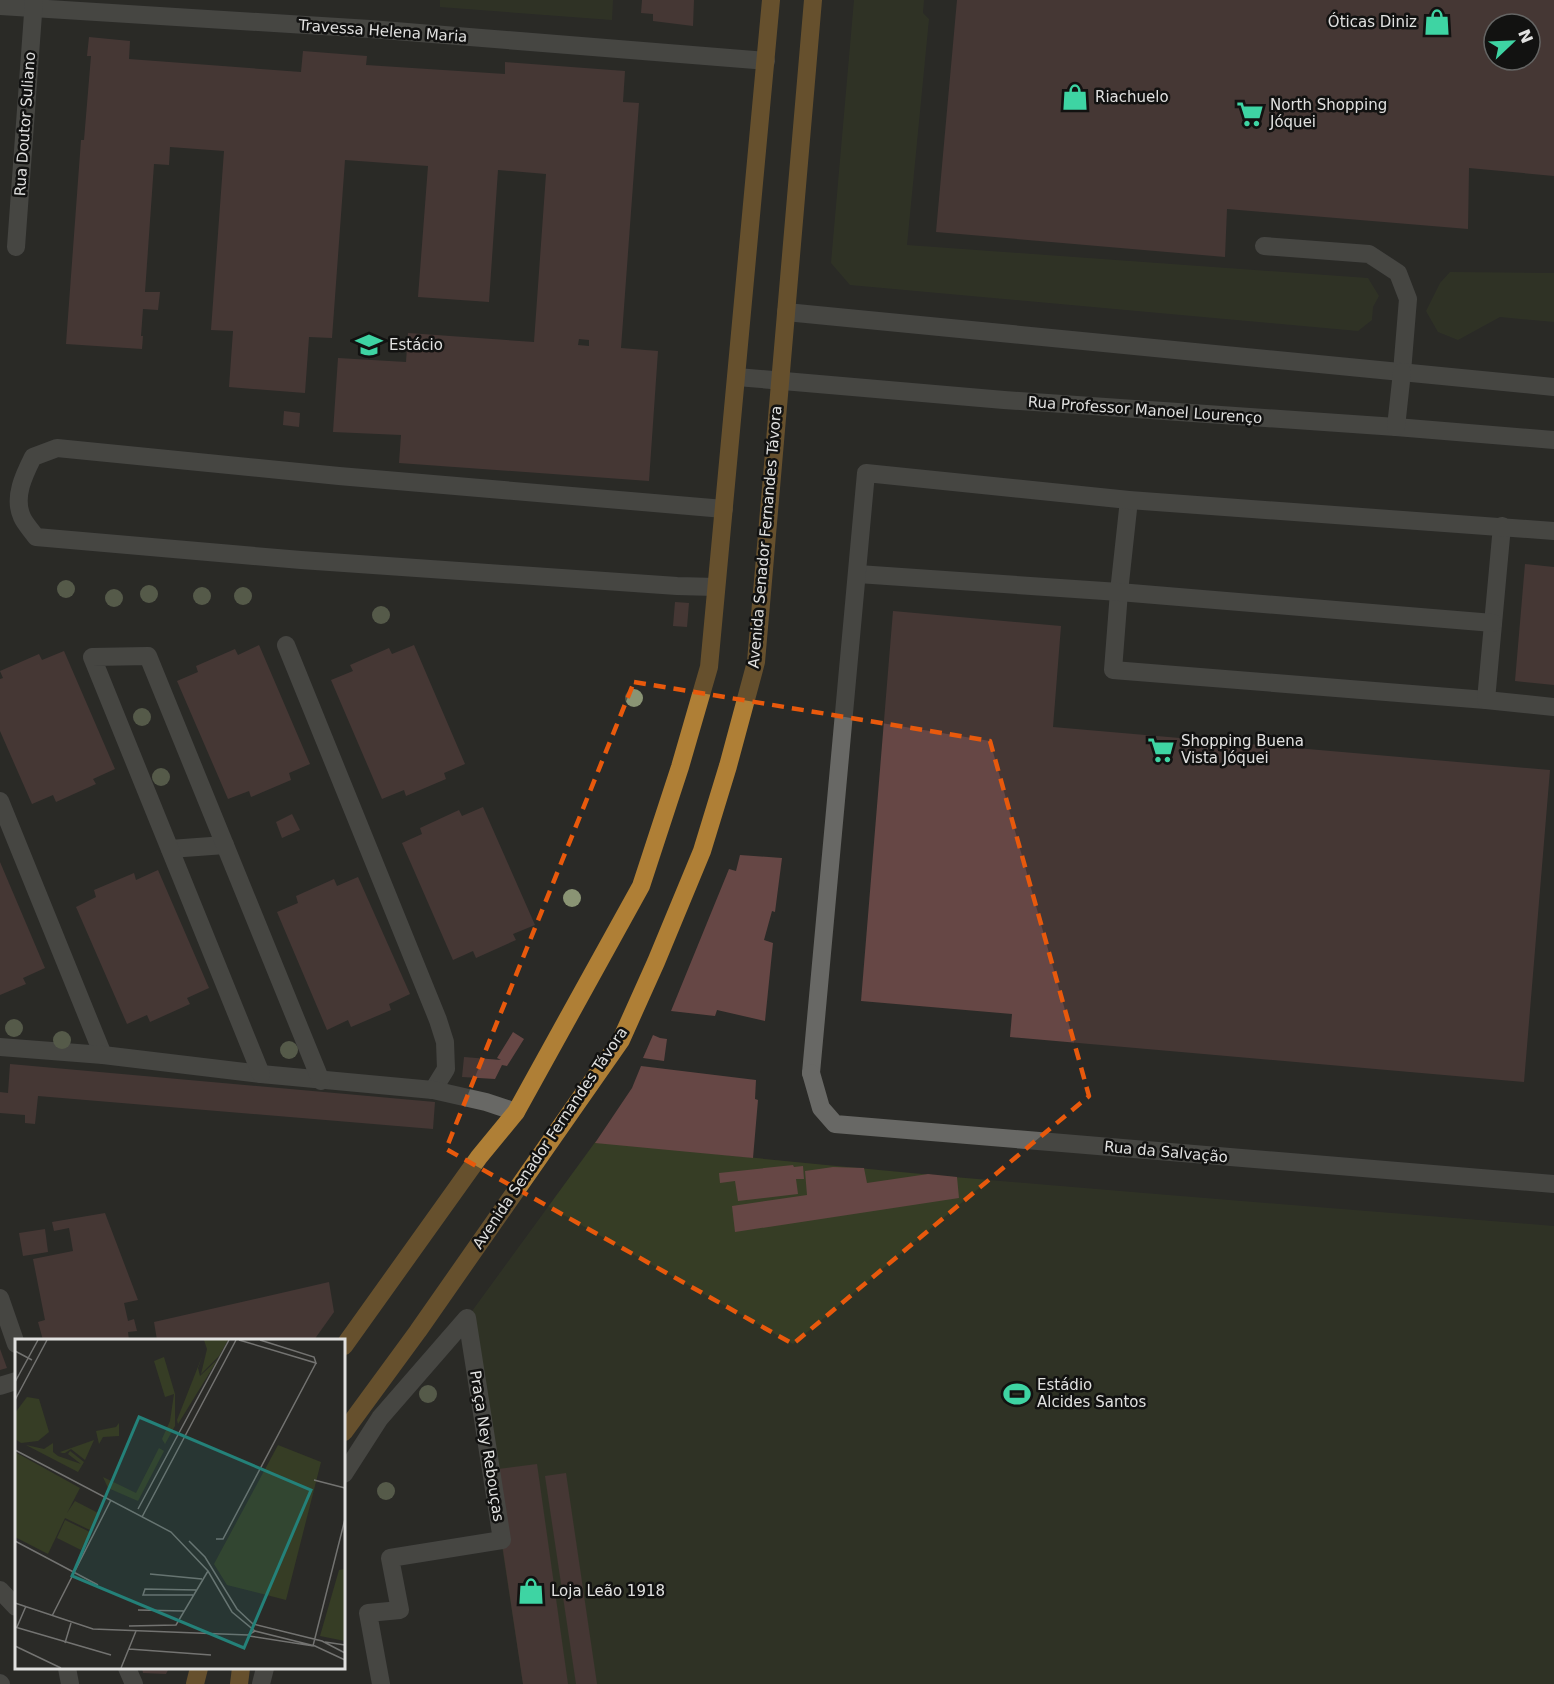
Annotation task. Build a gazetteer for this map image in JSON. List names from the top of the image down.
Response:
{
  "streets": {
    "main road": ["Avenida Senador Fernandes Távora"],
    "street": [
      "Travessa Helena Maria",
      "Rua Doutor Suliano",
      "Rua Professor Manoel Lourenço",
      "Rua da Salvação",
      "Praça Ney Rebouças"
    ]
  },
  "crossings": [
    ["Travessa Helena Maria", "Rua Doutor Suliano"],
    ["Rua Professor Manoel Lourenço", "Avenida Senador Fernandes Távora"]
  ],
  "places": {
    "shop": ["Óticas Diniz", "Riachuelo", "Loja Leão 1918"],
    "supermarket": ["North Shopping Jóquei", "Shopping Buena Vista Jóquei"],
    "school or university": ["Estácio"],
    "sports": ["Estádio Alcides Santos"]
  },
  "north": "top right"
}
